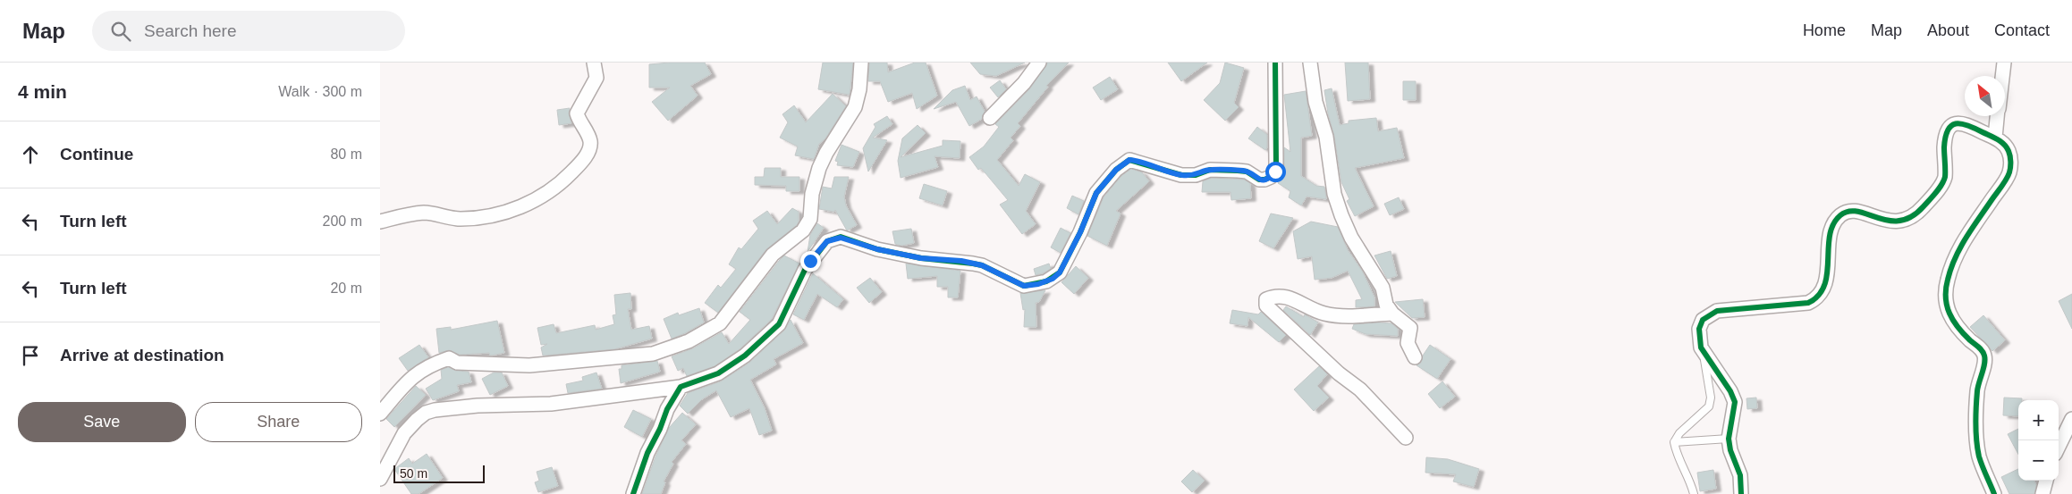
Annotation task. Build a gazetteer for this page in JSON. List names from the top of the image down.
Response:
{
  "scale_bar": "50 m",
  "north": "top left",
  "page": {
    "header": "Map",
    "search": "Search here",
    "nav": [
      "Home",
      "Map",
      "About",
      "Contact"
    ],
    "heading": ["4 min", "Walk · 300 m"],
    "list": [
      ["Continue", "80 m"],
      ["Turn left", "200 m"],
      ["Turn left", "20 m"],
      "Arrive at destination"
    ],
    "buttons": ["Save", "Share"],
    "map_buttons": ["+", "−"],
    "scale": "50 m"
  }
}
